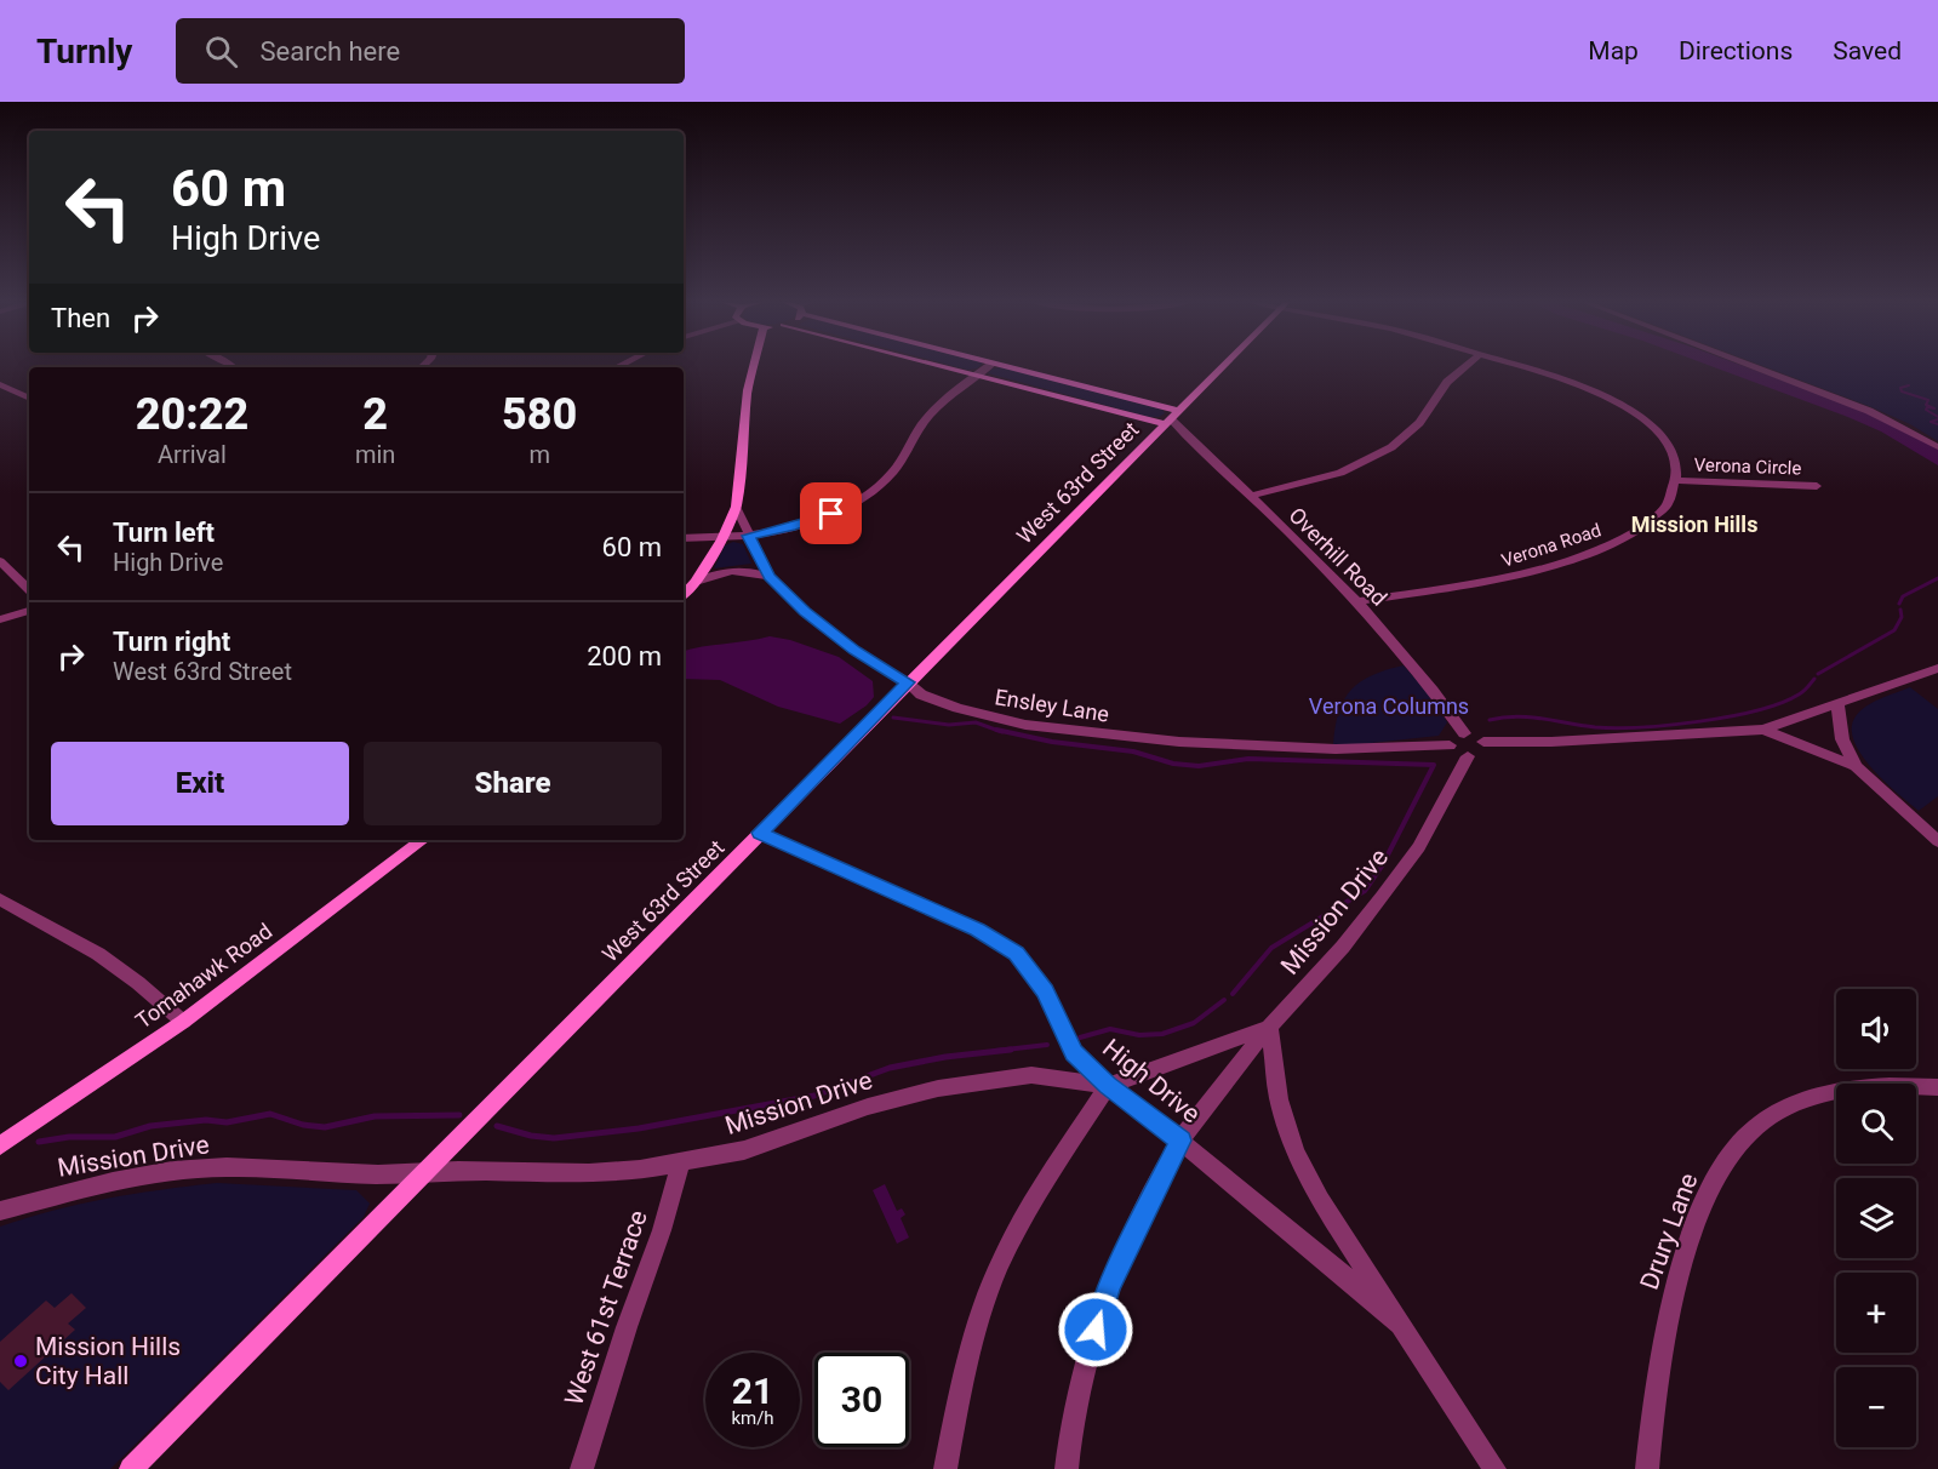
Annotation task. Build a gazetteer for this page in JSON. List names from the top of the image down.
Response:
{
  "streets": {
    "street": [
      "Verona Circle",
      "West 63rd Street",
      "Verona Road",
      "Overhill Road",
      "Ensley Lane",
      "Mission Drive",
      "Tomahawk Road",
      "High Drive",
      "Drury Lane",
      "West 61st Terrace"
    ]
  },
  "crossings": [
    ["Verona Circle", "Verona Road"],
    ["West 63rd Street", "Overhill Road"],
    ["West 63rd Street", "Ensley Lane"],
    ["West 63rd Street", "Mission Drive"],
    ["West 63rd Street", "High Drive"],
    ["Verona Road", "Overhill Road"],
    ["Overhill Road", "Ensley Lane"],
    ["Overhill Road", "Mission Drive"],
    ["Ensley Lane", "Mission Drive"],
    ["Mission Drive", "High Drive"],
    ["Mission Drive", "West 61st Terrace"]
  ],
  "districts": ["Mission Hills"],
  "parks": ["Verona Columns"],
  "places": ["Mission Hills City Hall"],
  "page": {
    "header": "Turnly",
    "search": "Search here",
    "nav": ["Map", "Directions", "Saved"],
    "turn": ["60 m", "High Drive"],
    "then": "Then",
    "eta": [
      "20:22",
      "Arrival",
      "2",
      "min",
      "580",
      "m"
    ],
    "list": [
      {
        "name": "Turn left",
        "note": "High Drive",
        "value": "60 m"
      },
      {
        "name": "Turn right",
        "note": "West 63rd Street",
        "value": "200 m"
      }
    ],
    "buttons": ["Exit", "Share"],
    "map_buttons": ["+", "−"],
    "speed": "21 km/h",
    "limit": "30"
  }
}
